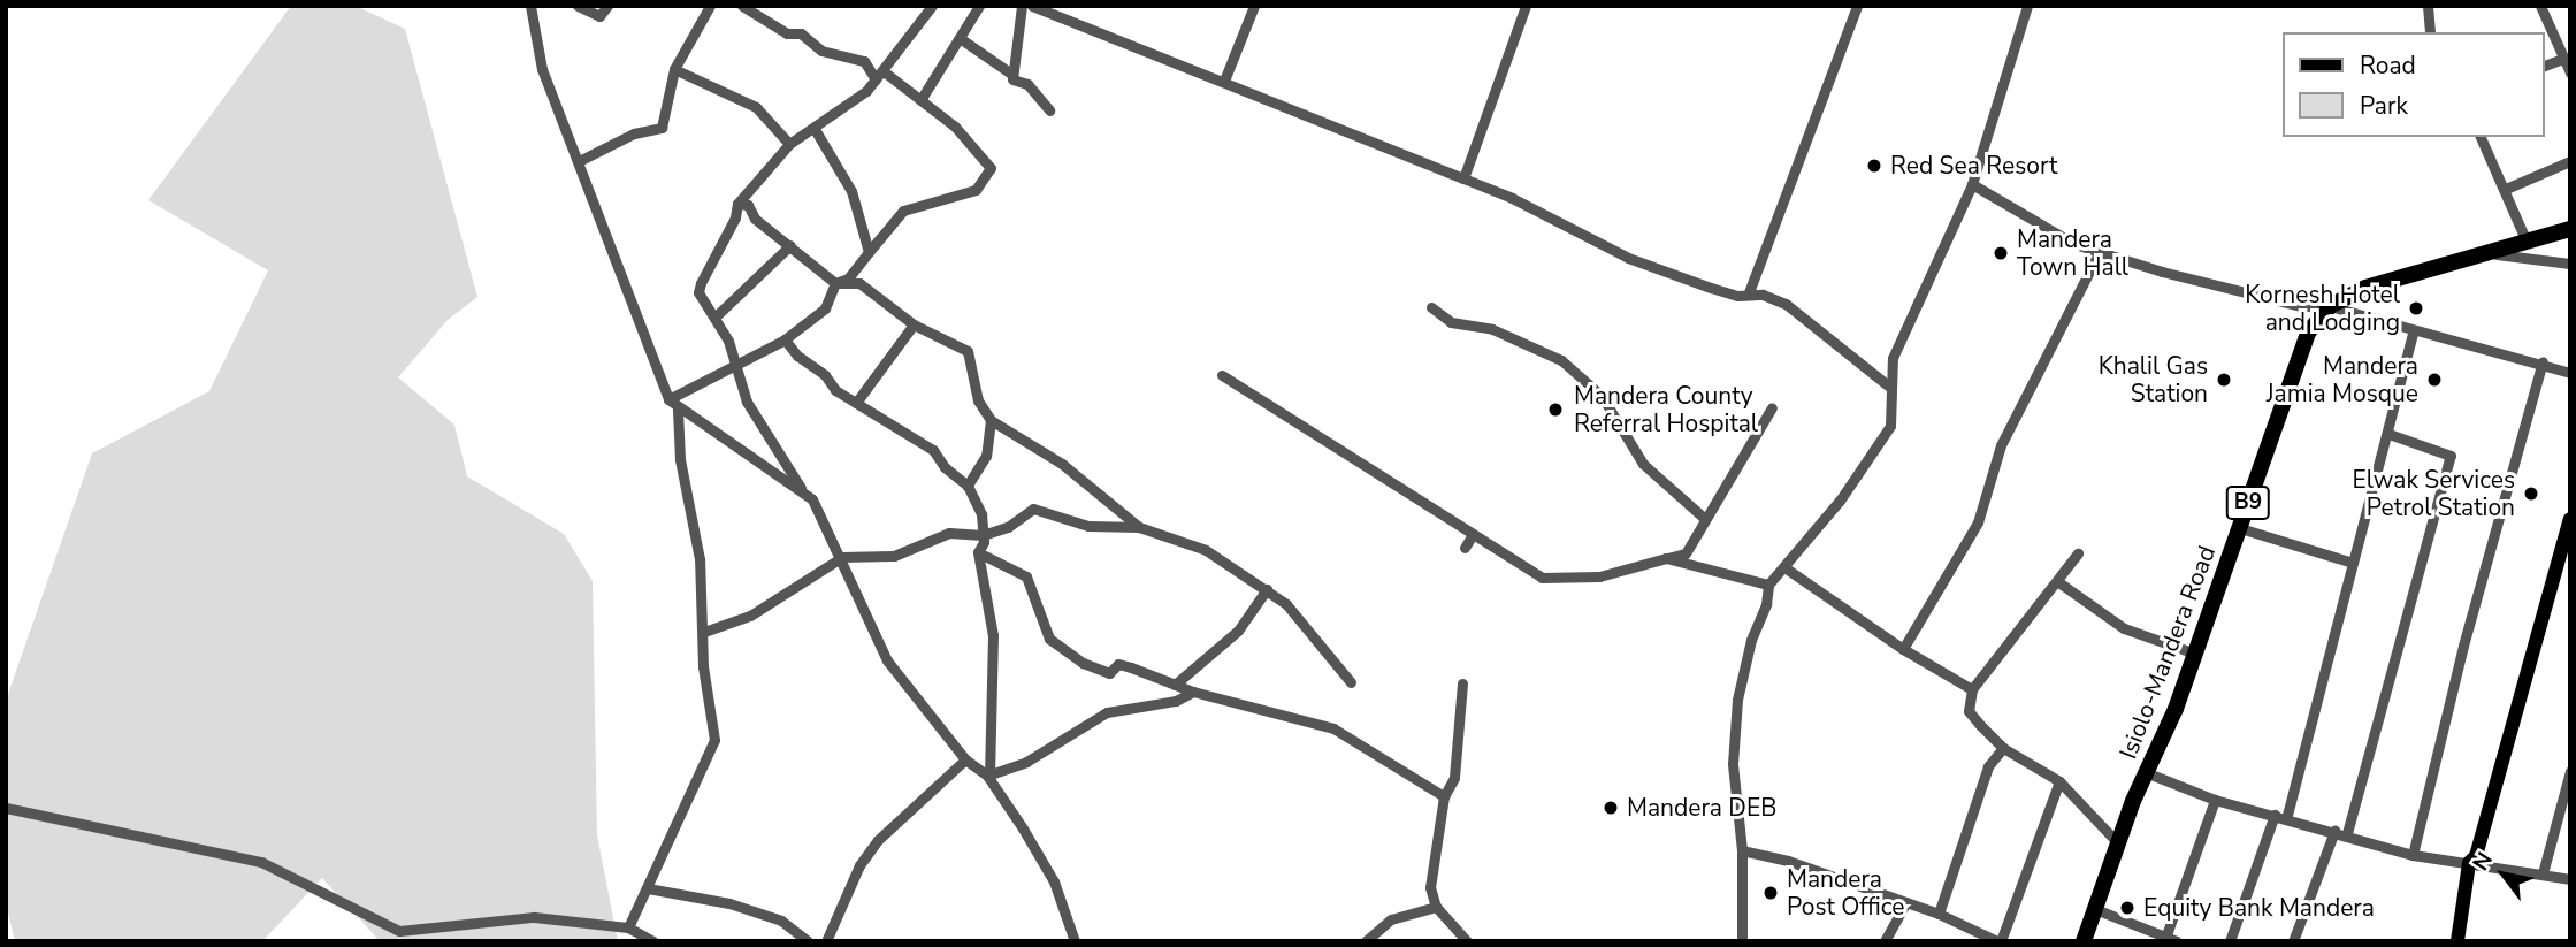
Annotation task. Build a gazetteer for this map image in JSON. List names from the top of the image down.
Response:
{
  "streets": {
    "highway": ["B9", "Isiolo-Mandera Road"]
  },
  "places": [
    "Red Sea Resort",
    "Mandera Town Hall",
    "Kornesh Hotel and Lodging",
    "Khalil Gas Station",
    "Mandera Jamia Mosque",
    "Mandera County Referral Hospital",
    "Elwak Services Petrol Station",
    "Mandera DEB",
    "Mandera Post Office",
    "Equity Bank Mandera"
  ],
  "legend": ["Road", "Park"],
  "north": "top left"
}
